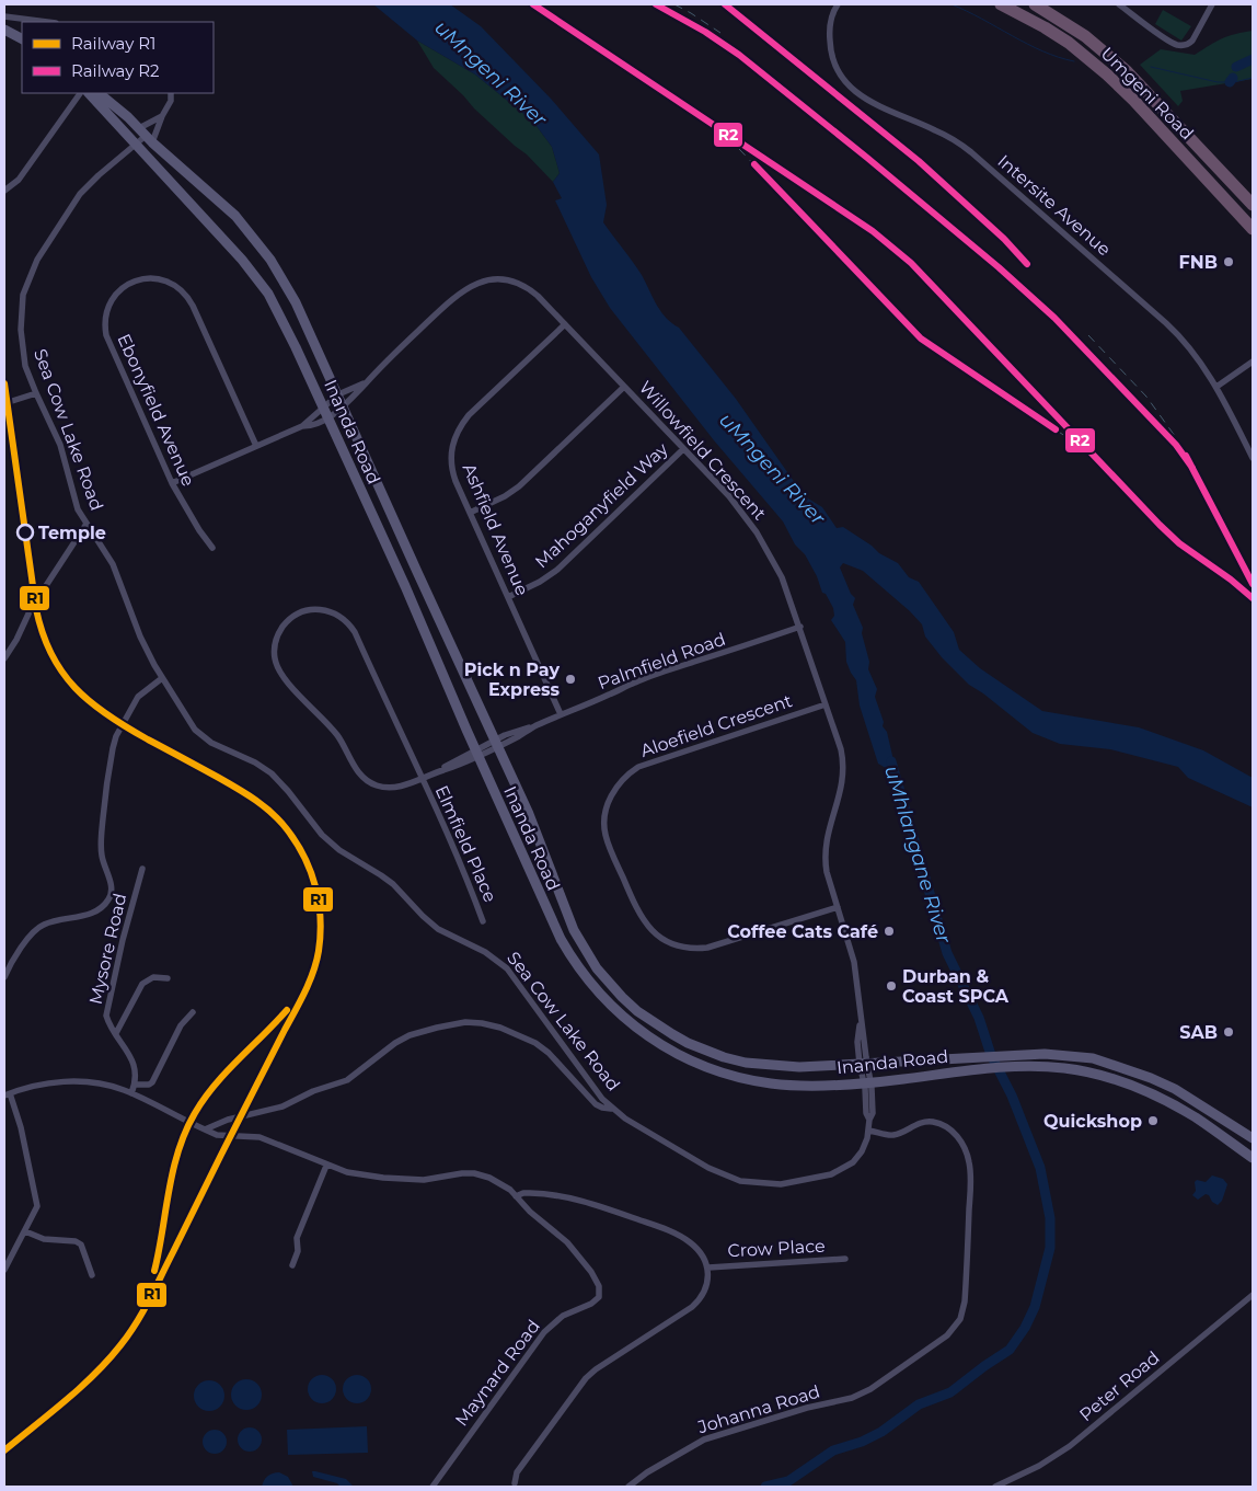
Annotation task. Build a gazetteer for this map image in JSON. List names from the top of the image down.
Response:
{
  "streets": {
    "highway": ["Umgeni Road"],
    "main road": ["Inanda Road"],
    "street": [
      "Intersite Avenue",
      "Ebonyfield Avenue",
      "Sea Cow Lake Road",
      "Willowfield Crescent",
      "Mahoganyfield Way",
      "Ashfield Avenue",
      "Palmfield Road",
      "Aloefield Crescent",
      "Elmfield Place",
      "Mysore Road",
      "Crow Place",
      "Maynard Road",
      "Peter Road",
      "Johanna Road"
    ]
  },
  "crossings": [
    ["Ebonyfield Avenue", "Willowfield Crescent"],
    ["Sea Cow Lake Road", "Inanda Road"],
    ["Sea Cow Lake Road", "Willowfield Crescent"],
    ["Sea Cow Lake Road", "Johanna Road"],
    ["Inanda Road", "Willowfield Crescent"],
    ["Inanda Road", "Palmfield Road"],
    ["Willowfield Crescent", "Mahoganyfield Way"],
    ["Willowfield Crescent", "Ashfield Avenue"],
    ["Willowfield Crescent", "Palmfield Road"],
    ["Willowfield Crescent", "Aloefield Crescent"],
    ["Willowfield Crescent", "Johanna Road"],
    ["Mahoganyfield Way", "Ashfield Avenue"],
    ["Ashfield Avenue", "Palmfield Road"],
    ["Palmfield Road", "Elmfield Place"]
  ],
  "water": ["uMngeni River", "uMhlangane River"],
  "places": [
    "FNB",
    "Temple",
    "Pick n Pay Express",
    "Coffee Cats Café",
    "Durban & Coast SPCA",
    "SAB",
    "Quickshop"
  ],
  "lines": ["rail line R2", "rail line R1"],
  "legend": ["Railway R1", "Railway R2"]
}
